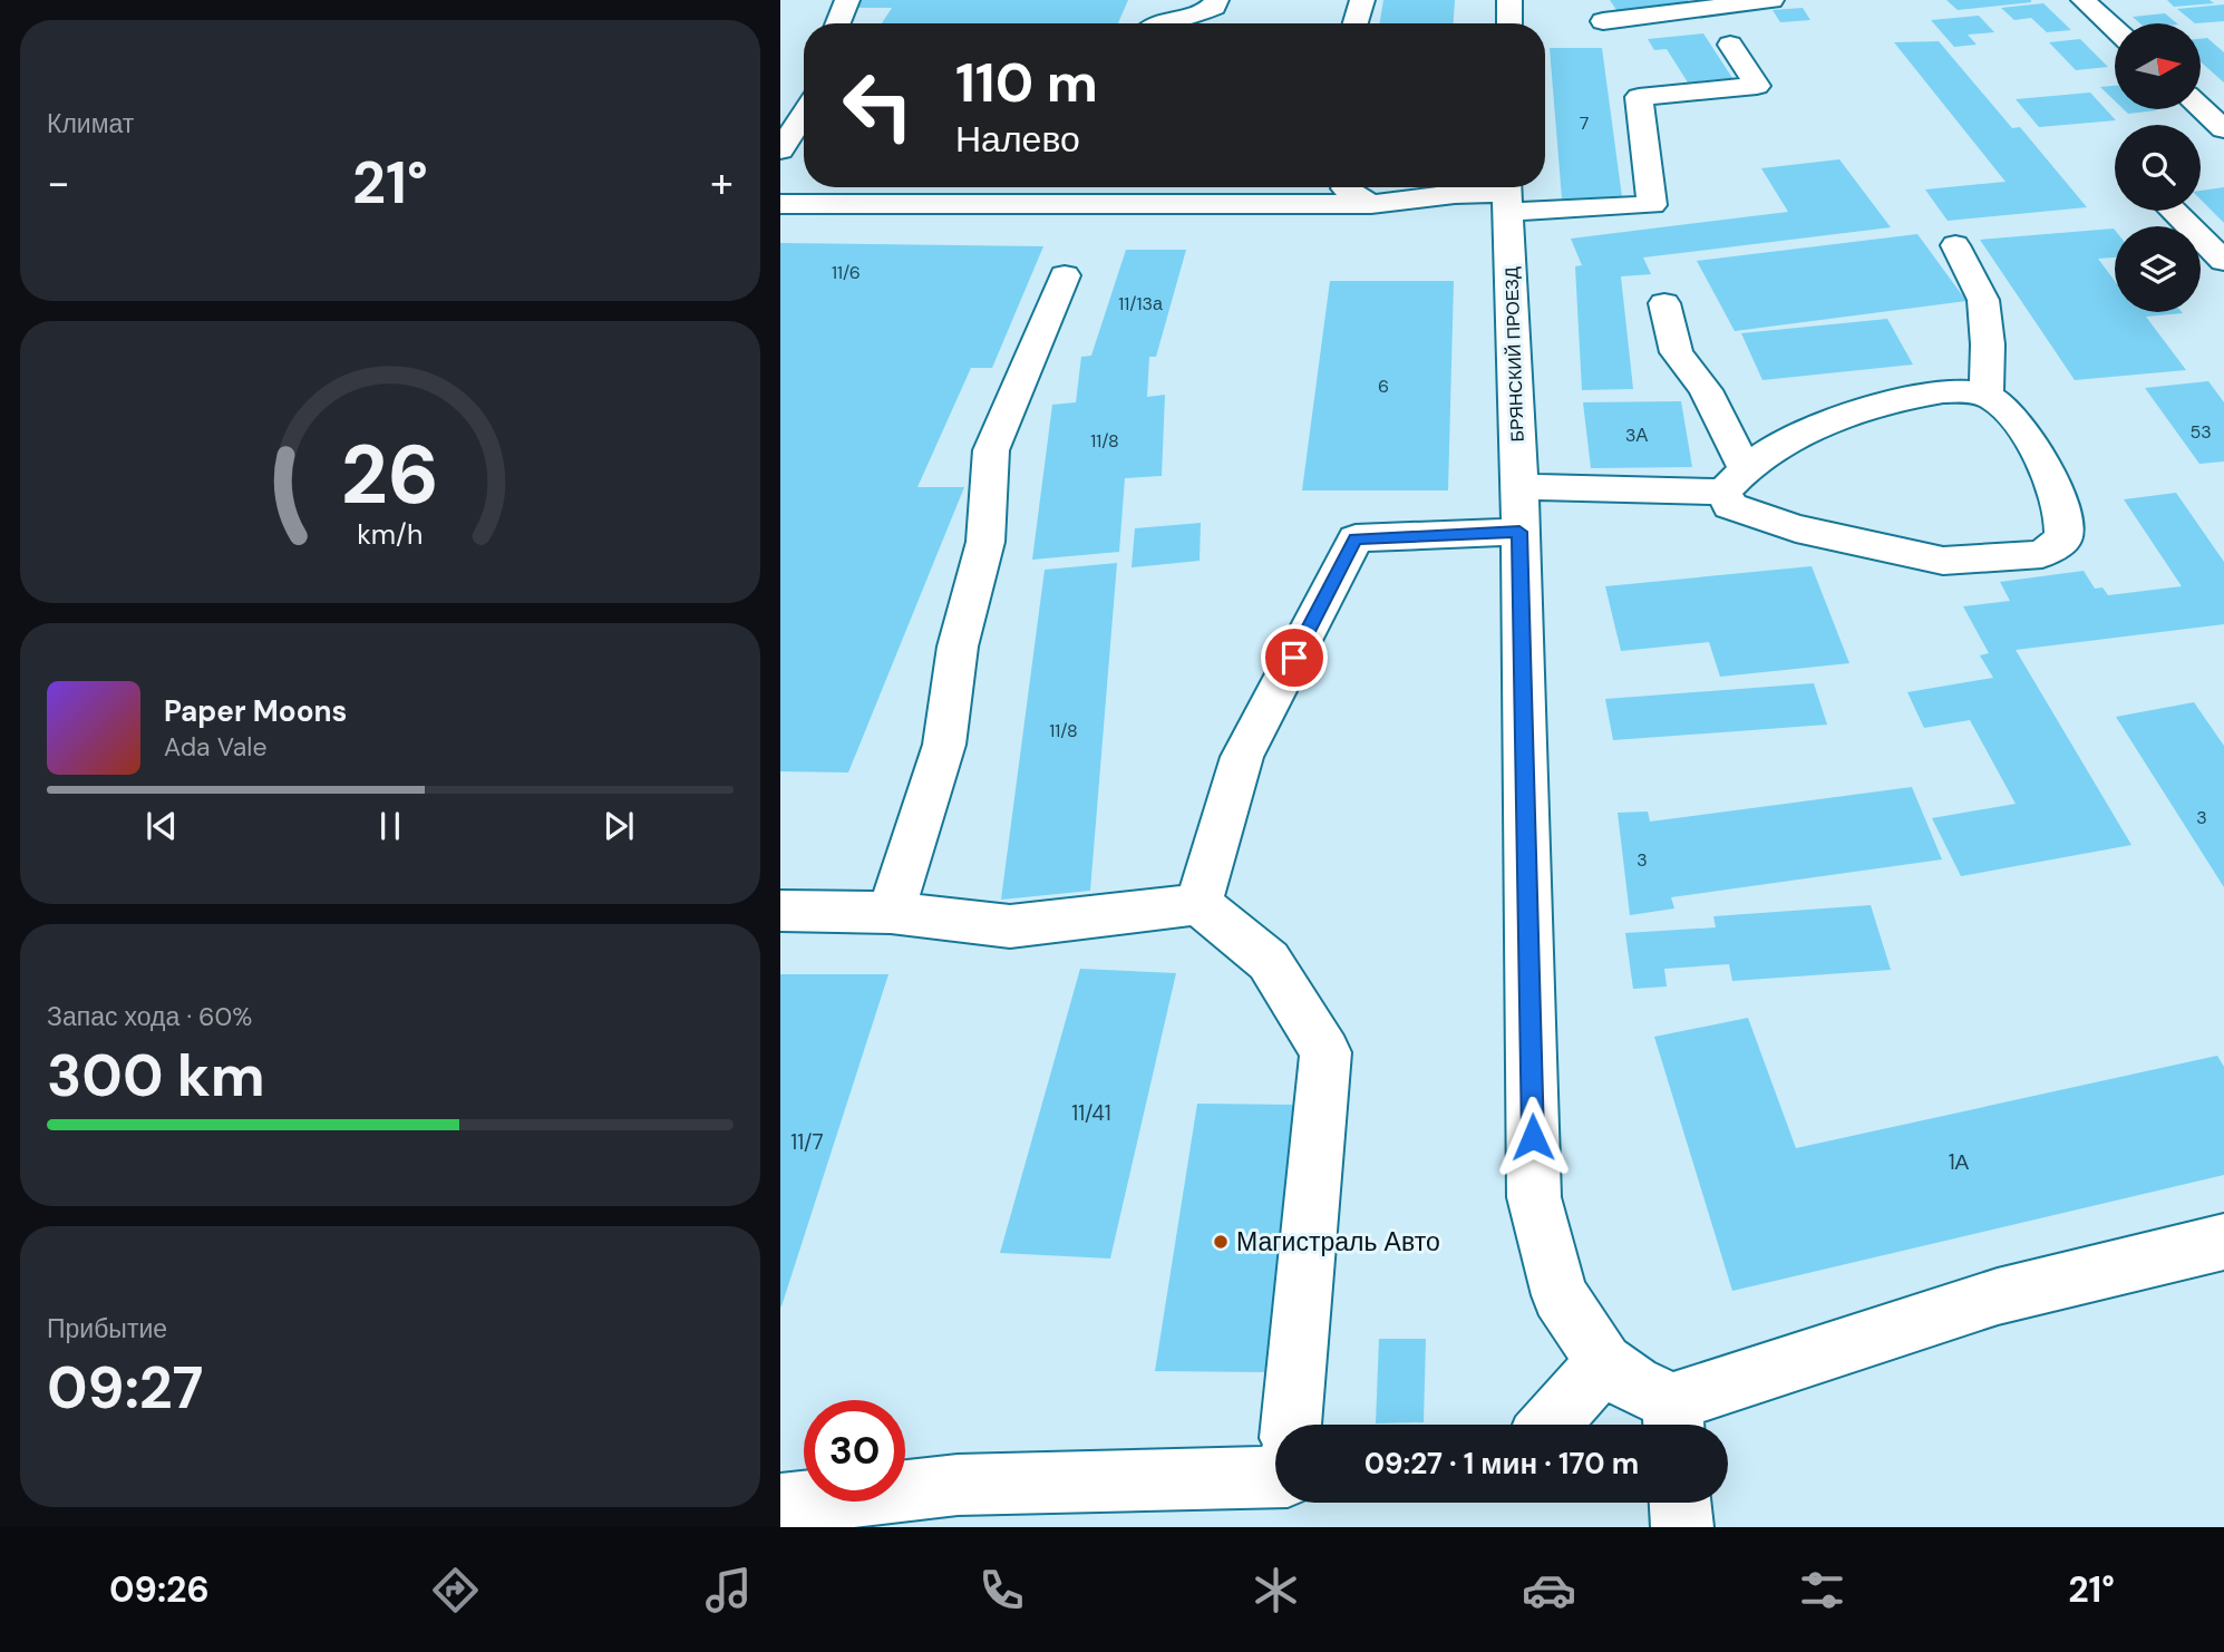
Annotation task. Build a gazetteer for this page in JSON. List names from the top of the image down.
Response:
{
  "streets": {
    "street": ["БРЯНСКИЙ ПРОЕЗД"]
  },
  "places": ["Магистраль Авто"],
  "house_numbers": [
    "7",
    "11/6",
    "11/13а",
    "6",
    "53",
    "3А",
    "11/8",
    "11/8",
    "3",
    "3",
    "11/41",
    "11/7",
    "1А"
  ],
  "north": "right",
  "page": {
    "tile": [
      "Климат",
      ["Запас хода · 60%", "300 km"],
      ["Прибытие", "09:27"]
    ],
    "turn": ["110 m", "Налево"],
    "heat": ["−", "21°", "+"],
    "song": ["Paper Moons", "Ada Vale"],
    "limit": "30",
    "trip": "09:27 · 1 мин · 170 m",
    "tabs": ["09:26", "21°"],
    "gauge": ["26", "km/h"]
  }
}
